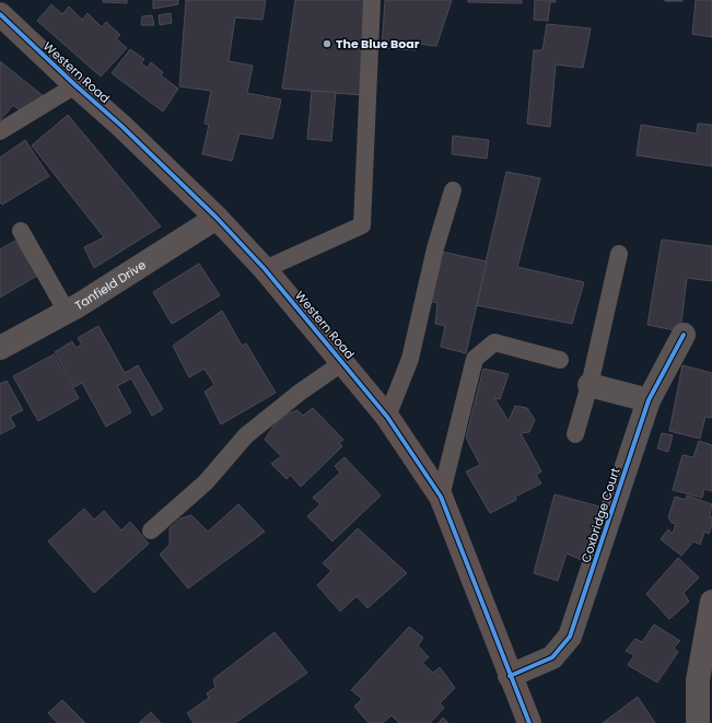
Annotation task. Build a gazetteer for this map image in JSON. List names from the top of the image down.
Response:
{
  "streets": {
    "street": ["Western Road", "Tanfield Drive", "Coxbridge Court"]
  },
  "crossings": [
    ["Western Road", "Tanfield Drive"],
    ["Western Road", "Coxbridge Court"]
  ],
  "places": ["The Blue Boar"]
}
